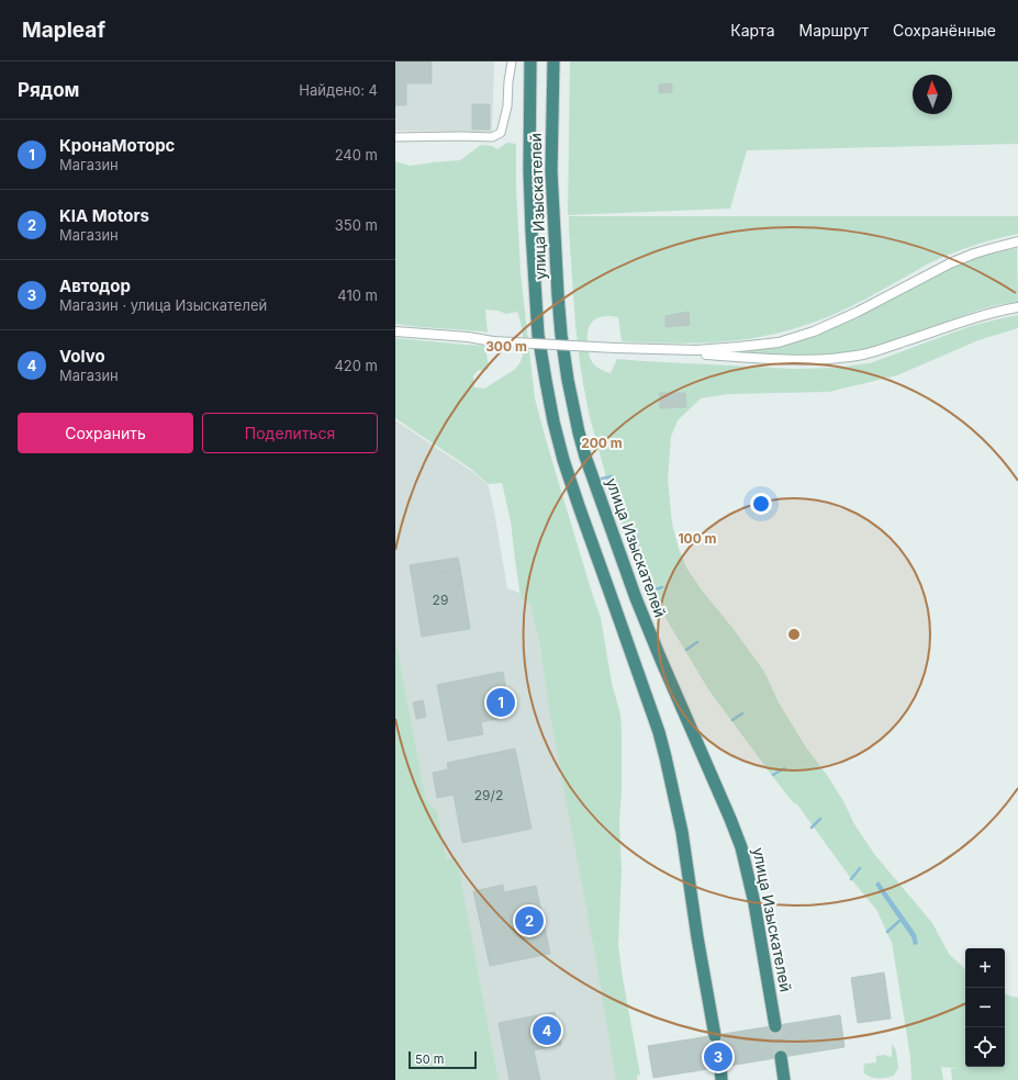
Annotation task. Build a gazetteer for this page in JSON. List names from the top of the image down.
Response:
{
  "streets": {
    "highway": ["улица Изыскателей"]
  },
  "house_numbers": ["29", "29/2"],
  "scale_bar": "50 m",
  "north": "top",
  "page": {
    "header": "Mapleaf",
    "nav": ["Карта", "Маршрут", "Сохранённые"],
    "heading": ["Рядом", "Найдено: 4"],
    "list": [
      {
        "mark": "1",
        "name": "КронаМоторс",
        "note": "Магазин",
        "value": "240 m"
      },
      {
        "mark": "2",
        "name": "KIA Motors",
        "note": "Магазин",
        "value": "350 m"
      },
      {
        "mark": "3",
        "name": "Автодор",
        "note": "Магазин · улица Изыскателей",
        "value": "410 m"
      },
      {
        "mark": "4",
        "name": "Volvo",
        "note": "Магазин",
        "value": "420 m"
      }
    ],
    "buttons": ["Сохранить", "Поделиться"],
    "pins": [
      "1",
      "2",
      "4",
      "3"
    ],
    "map_buttons": ["+", "−"],
    "scale": "50 m"
  },
  "rings": ["300 m", "200 m", "100 m"]
}
